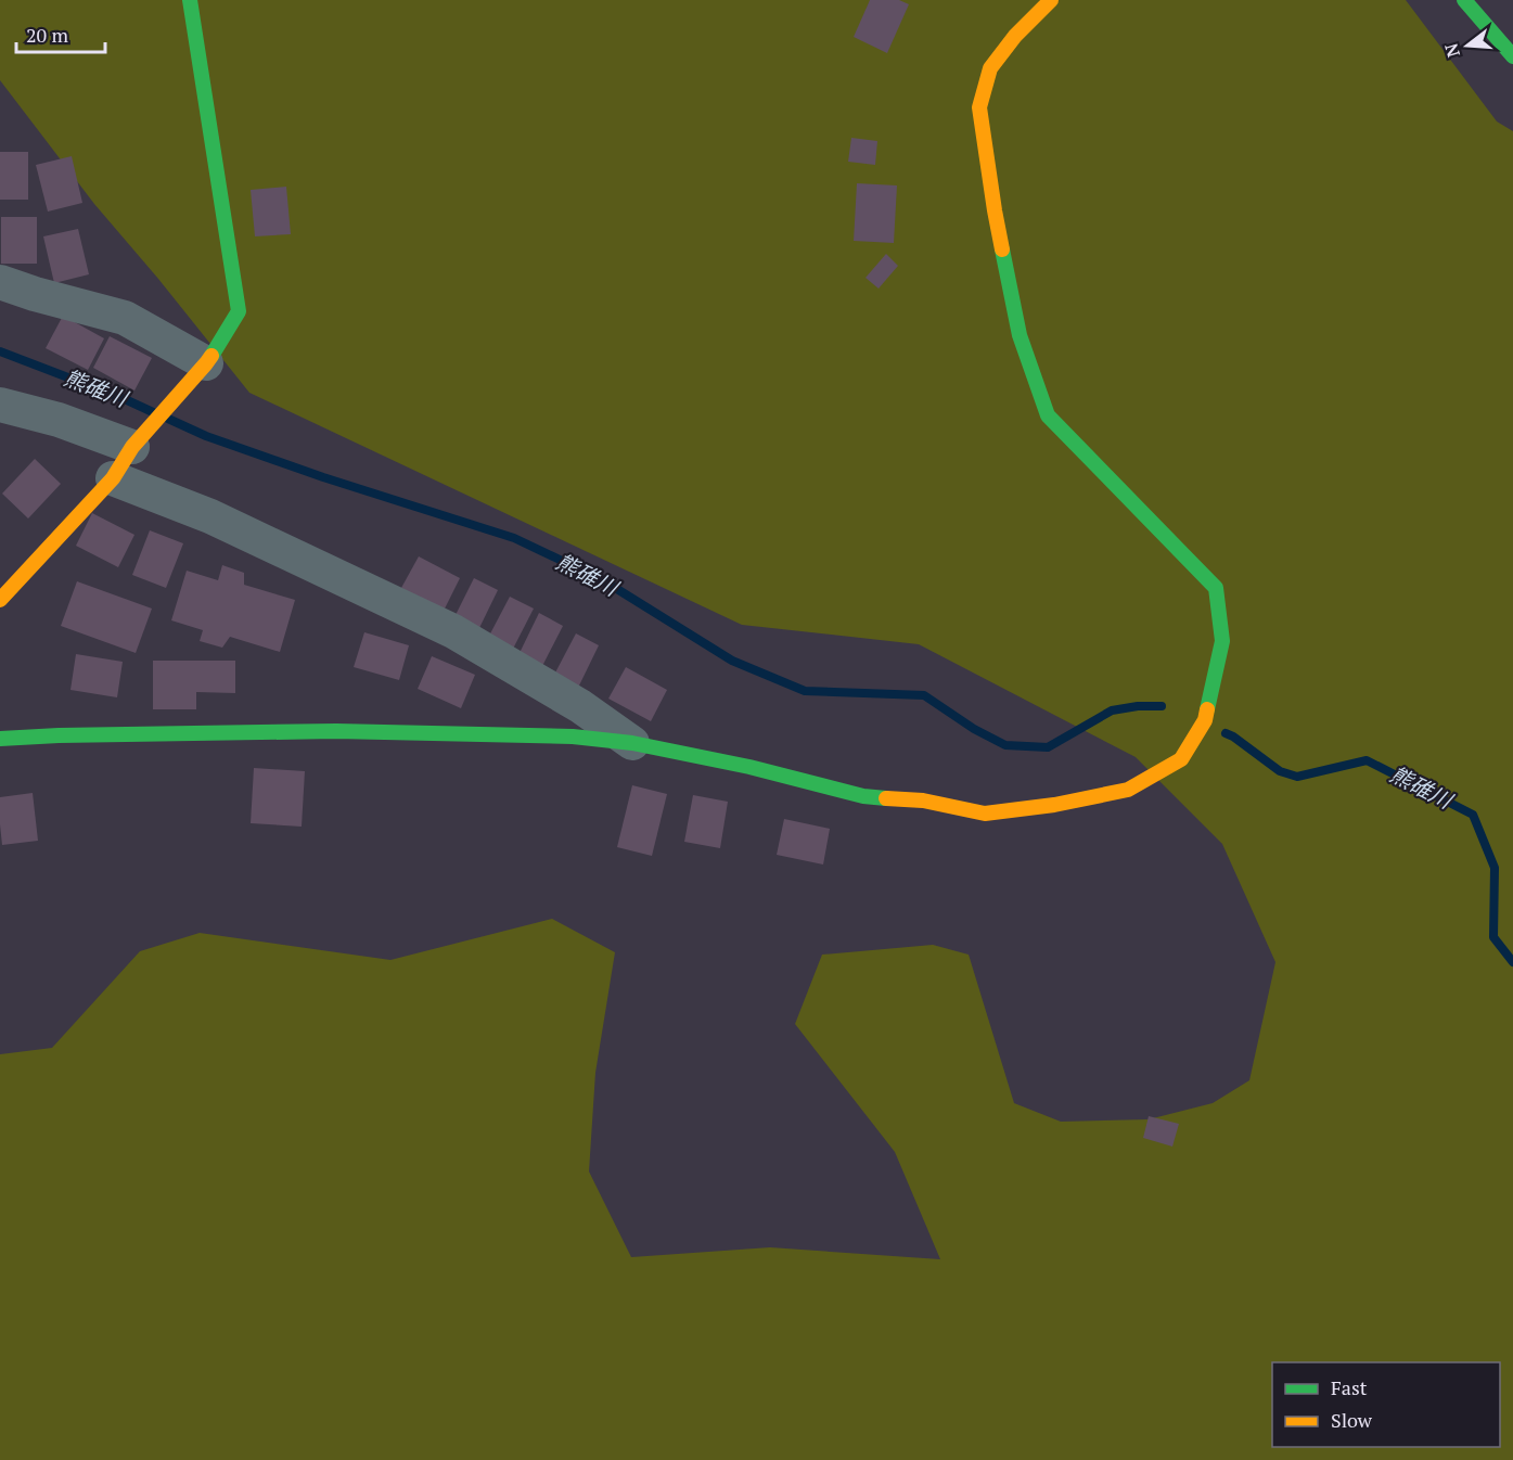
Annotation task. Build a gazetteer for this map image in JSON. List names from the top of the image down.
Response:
{
  "water": ["熊碓川"],
  "legend": ["Fast", "Slow"],
  "scale_bar": "20 m",
  "north": "left"
}
